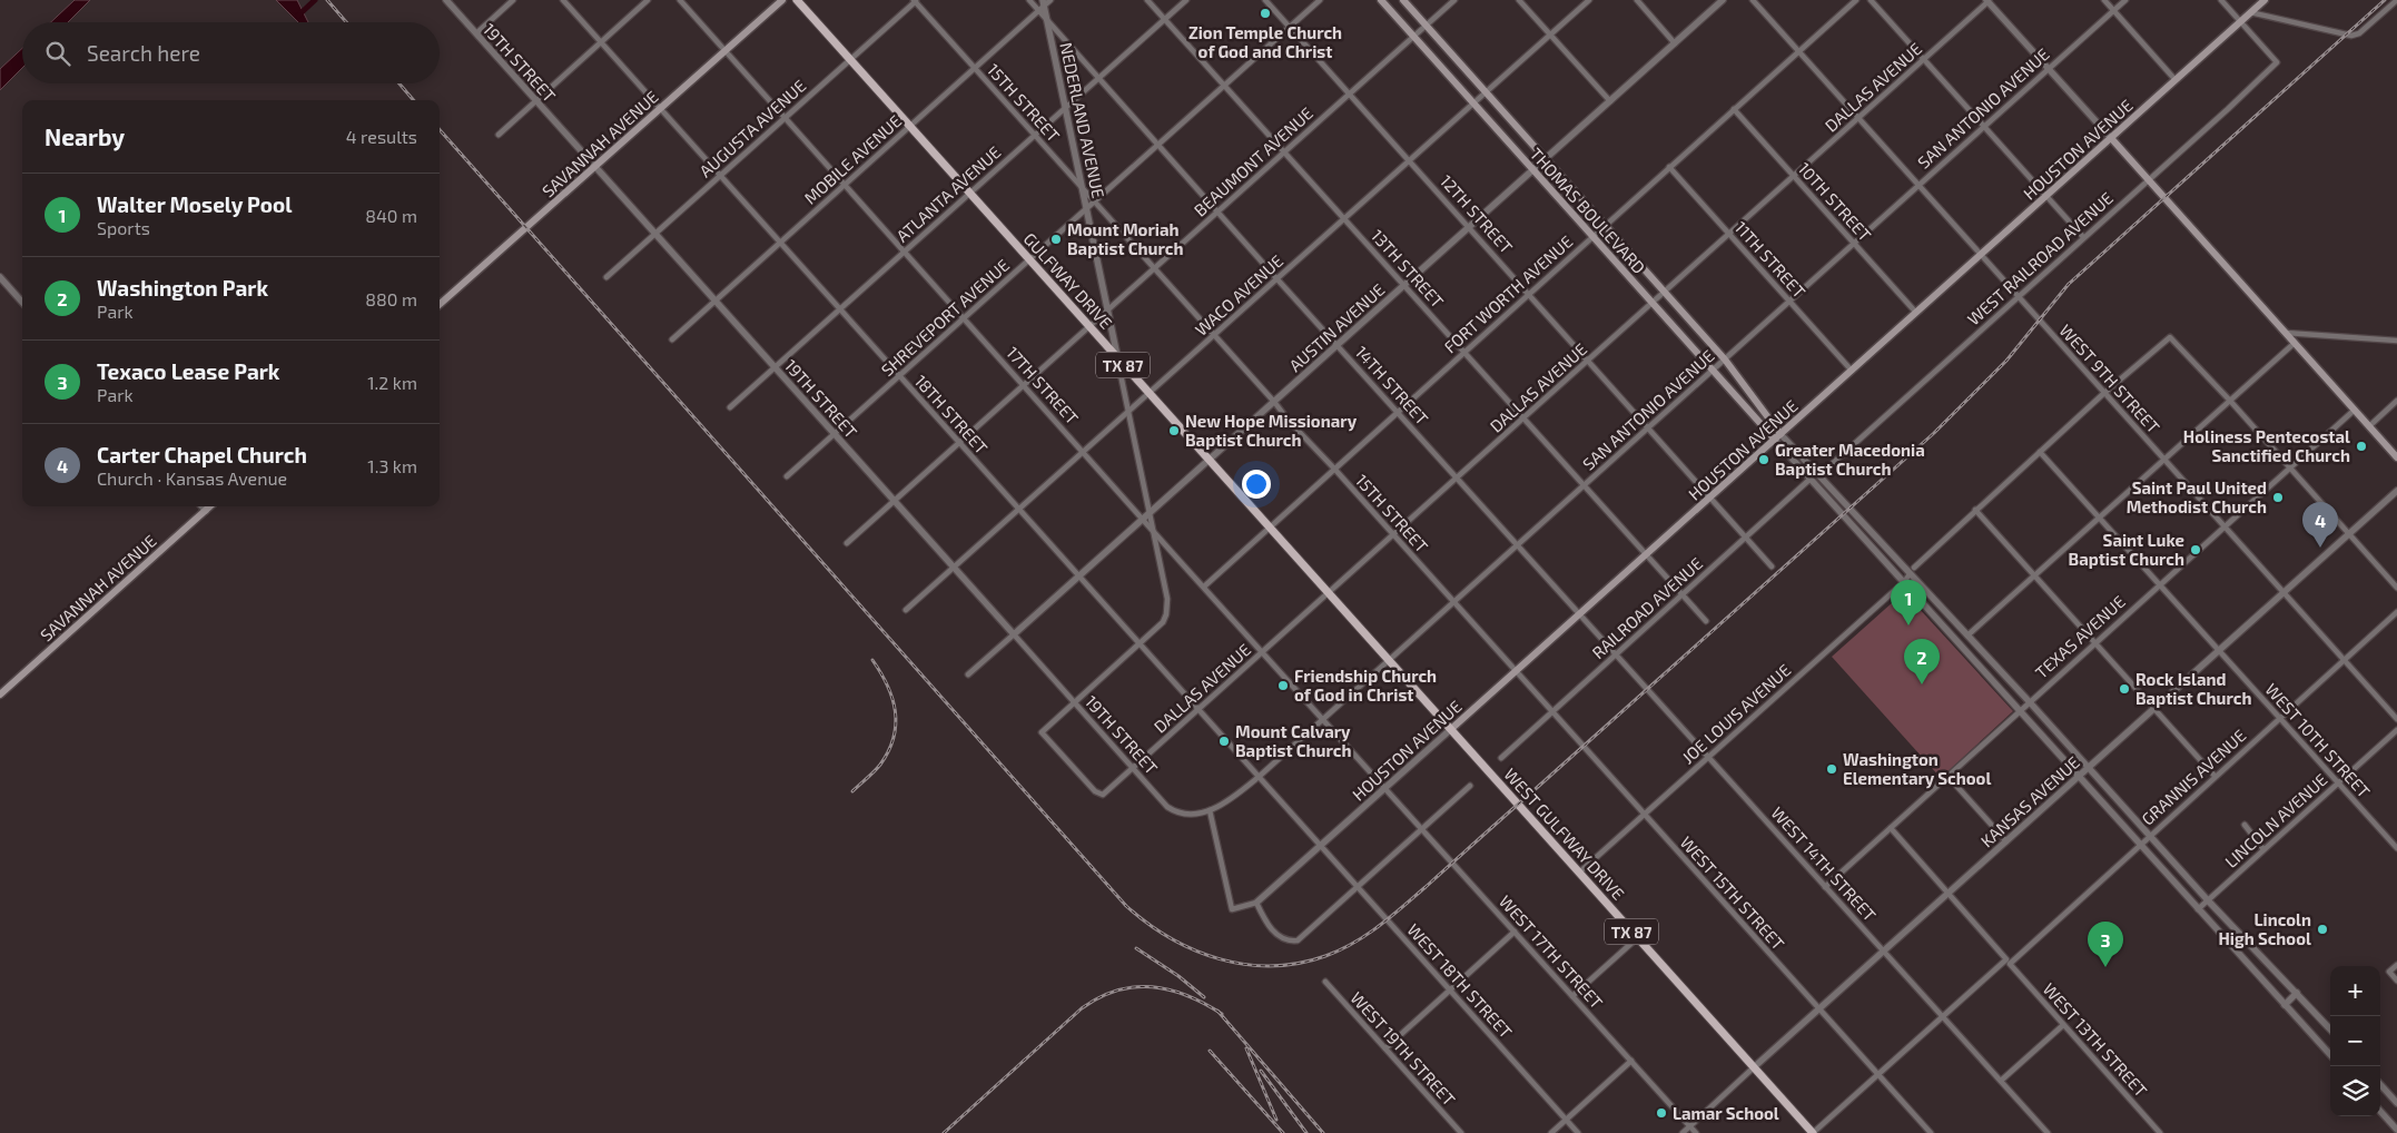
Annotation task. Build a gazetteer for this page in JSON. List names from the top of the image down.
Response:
{
  "streets": {
    "main road": [
      "SAVANNAH AVENUE",
      "HOUSTON AVENUE",
      "THOMAS BOULEVARD",
      "GULFWAY DRIVE",
      "TX 87",
      "WEST GULFWAY DRIVE"
    ],
    "street": [
      "19TH STREET",
      "DALLAS AVENUE",
      "15TH STREET",
      "SAN ANTONIO AVENUE",
      "NEDERLAND AVENUE",
      "AUGUSTA AVENUE",
      "MOBILE AVENUE",
      "BEAUMONT AVENUE",
      "ATLANTA AVENUE",
      "10TH STREET",
      "12TH STREET",
      "WEST RAILROAD AVENUE",
      "11TH STREET",
      "13TH STREET",
      "FORT WORTH AVENUE",
      "WACO AVENUE",
      "SHREVEPORT AVENUE",
      "AUSTIN AVENUE",
      "WEST 9TH STREET",
      "17TH STREET",
      "14TH STREET",
      "18TH STREET",
      "RAILROAD AVENUE",
      "TEXAS AVENUE",
      "JOE LOUIS AVENUE",
      "WEST 10TH STREET",
      "GRANNIS AVENUE",
      "KANSAS AVENUE",
      "LINCOLN AVENUE",
      "WEST 14TH STREET",
      "WEST 15TH STREET",
      "WEST 17TH STREET",
      "WEST 18TH STREET",
      "WEST 13TH STREET",
      "WEST 19TH STREET"
    ]
  },
  "crossings": [
    ["19TH STREET", "DALLAS AVENUE"],
    ["19TH STREET", "SAN ANTONIO AVENUE"],
    ["19TH STREET", "AUGUSTA AVENUE"],
    ["19TH STREET", "SAVANNAH AVENUE"],
    ["19TH STREET", "MOBILE AVENUE"],
    ["19TH STREET", "BEAUMONT AVENUE"],
    ["19TH STREET", "ATLANTA AVENUE"],
    ["19TH STREET", "WACO AVENUE"],
    ["19TH STREET", "SHREVEPORT AVENUE"],
    ["19TH STREET", "AUSTIN AVENUE"],
    ["DALLAS AVENUE", "15TH STREET"],
    ["DALLAS AVENUE", "10TH STREET"],
    ["DALLAS AVENUE", "THOMAS BOULEVARD"],
    ["DALLAS AVENUE", "12TH STREET"],
    ["DALLAS AVENUE", "11TH STREET"],
    ["DALLAS AVENUE", "13TH STREET"],
    ["DALLAS AVENUE", "GULFWAY DRIVE"],
    ["DALLAS AVENUE", "WEST 9TH STREET"],
    ["DALLAS AVENUE", "17TH STREET"],
    ["DALLAS AVENUE", "14TH STREET"],
    ["DALLAS AVENUE", "18TH STREET"],
    ["15TH STREET", "SAN ANTONIO AVENUE"],
    ["15TH STREET", "NEDERLAND AVENUE"],
    ["15TH STREET", "AUGUSTA AVENUE"],
    ["15TH STREET", "HOUSTON AVENUE"],
    ["15TH STREET", "MOBILE AVENUE"],
    ["15TH STREET", "BEAUMONT AVENUE"],
    ["15TH STREET", "ATLANTA AVENUE"],
    ["15TH STREET", "FORT WORTH AVENUE"],
    ["15TH STREET", "WACO AVENUE"],
    ["15TH STREET", "SHREVEPORT AVENUE"],
    ["15TH STREET", "AUSTIN AVENUE"],
    ["15TH STREET", "WEST 15TH STREET"],
    ["SAN ANTONIO AVENUE", "HOUSTON AVENUE"],
    ["SAN ANTONIO AVENUE", "10TH STREET"],
    ["SAN ANTONIO AVENUE", "THOMAS BOULEVARD"],
    ["SAN ANTONIO AVENUE", "12TH STREET"],
    ["SAN ANTONIO AVENUE", "11TH STREET"],
    ["SAN ANTONIO AVENUE", "13TH STREET"],
    ["SAN ANTONIO AVENUE", "GULFWAY DRIVE"],
    ["SAN ANTONIO AVENUE", "WEST 9TH STREET"],
    ["SAN ANTONIO AVENUE", "17TH STREET"],
    ["SAN ANTONIO AVENUE", "14TH STREET"],
    ["SAN ANTONIO AVENUE", "18TH STREET"],
    ["NEDERLAND AVENUE", "MOBILE AVENUE"],
    ["NEDERLAND AVENUE", "BEAUMONT AVENUE"],
    ["NEDERLAND AVENUE", "ATLANTA AVENUE"],
    ["NEDERLAND AVENUE", "GULFWAY DRIVE"],
    ["NEDERLAND AVENUE", "WACO AVENUE"],
    ["NEDERLAND AVENUE", "SHREVEPORT AVENUE"],
    ["NEDERLAND AVENUE", "AUSTIN AVENUE"],
    ["NEDERLAND AVENUE", "17TH STREET"],
    ["NEDERLAND AVENUE", "14TH STREET"],
    ["NEDERLAND AVENUE", "18TH STREET"],
    ["AUGUSTA AVENUE", "GULFWAY DRIVE"],
    ["AUGUSTA AVENUE", "17TH STREET"],
    ["AUGUSTA AVENUE", "18TH STREET"],
    ["SAVANNAH AVENUE", "17TH STREET"],
    ["SAVANNAH AVENUE", "18TH STREET"],
    ["HOUSTON AVENUE", "10TH STREET"],
    ["HOUSTON AVENUE", "THOMAS BOULEVARD"],
    ["HOUSTON AVENUE", "12TH STREET"],
    ["HOUSTON AVENUE", "WEST RAILROAD AVENUE"],
    ["HOUSTON AVENUE", "11TH STREET"],
    ["HOUSTON AVENUE", "13TH STREET"],
    ["HOUSTON AVENUE", "GULFWAY DRIVE"],
    ["HOUSTON AVENUE", "WEST 9TH STREET"],
    ["HOUSTON AVENUE", "17TH STREET"],
    ["HOUSTON AVENUE", "14TH STREET"],
    ["HOUSTON AVENUE", "18TH STREET"],
    ["HOUSTON AVENUE", "WEST GULFWAY DRIVE"],
    ["HOUSTON AVENUE", "WEST 14TH STREET"],
    ["HOUSTON AVENUE", "WEST 15TH STREET"],
    ["HOUSTON AVENUE", "WEST 17TH STREET"],
    ["HOUSTON AVENUE", "WEST 18TH STREET"],
    ["MOBILE AVENUE", "GULFWAY DRIVE"],
    ["MOBILE AVENUE", "17TH STREET"],
    ["MOBILE AVENUE", "18TH STREET"],
    ["BEAUMONT AVENUE", "THOMAS BOULEVARD"],
    ["BEAUMONT AVENUE", "12TH STREET"],
    ["BEAUMONT AVENUE", "13TH STREET"],
    ["BEAUMONT AVENUE", "GULFWAY DRIVE"],
    ["BEAUMONT AVENUE", "17TH STREET"],
    ["BEAUMONT AVENUE", "14TH STREET"],
    ["BEAUMONT AVENUE", "18TH STREET"],
    ["ATLANTA AVENUE", "13TH STREET"],
    ["ATLANTA AVENUE", "GULFWAY DRIVE"],
    ["ATLANTA AVENUE", "17TH STREET"],
    ["ATLANTA AVENUE", "14TH STREET"],
    ["ATLANTA AVENUE", "18TH STREET"],
    ["10TH STREET", "FORT WORTH AVENUE"],
    ["THOMAS BOULEVARD", "FORT WORTH AVENUE"],
    ["THOMAS BOULEVARD", "WACO AVENUE"],
    ["THOMAS BOULEVARD", "AUSTIN AVENUE"],
    ["12TH STREET", "FORT WORTH AVENUE"],
    ["12TH STREET", "WACO AVENUE"],
    ["12TH STREET", "SHREVEPORT AVENUE"],
    ["12TH STREET", "AUSTIN AVENUE"],
    ["12TH STREET", "RAILROAD AVENUE"],
    ["WEST RAILROAD AVENUE", "WEST 9TH STREET"],
    ["11TH STREET", "FORT WORTH AVENUE"],
    ["13TH STREET", "FORT WORTH AVENUE"],
    ["13TH STREET", "WACO AVENUE"],
    ["13TH STREET", "SHREVEPORT AVENUE"],
    ["13TH STREET", "AUSTIN AVENUE"],
    ["GULFWAY DRIVE", "FORT WORTH AVENUE"],
    ["GULFWAY DRIVE", "WACO AVENUE"],
    ["GULFWAY DRIVE", "SHREVEPORT AVENUE"],
    ["GULFWAY DRIVE", "AUSTIN AVENUE"],
    ["GULFWAY DRIVE", "WEST GULFWAY DRIVE"],
    ["FORT WORTH AVENUE", "WEST 9TH STREET"],
    ["FORT WORTH AVENUE", "17TH STREET"],
    ["FORT WORTH AVENUE", "14TH STREET"],
    ["WACO AVENUE", "17TH STREET"],
    ["WACO AVENUE", "14TH STREET"],
    ["WACO AVENUE", "18TH STREET"],
    ["SHREVEPORT AVENUE", "17TH STREET"],
    ["SHREVEPORT AVENUE", "14TH STREET"],
    ["SHREVEPORT AVENUE", "18TH STREET"],
    ["AUSTIN AVENUE", "17TH STREET"],
    ["AUSTIN AVENUE", "14TH STREET"],
    ["AUSTIN AVENUE", "18TH STREET"],
    ["WEST 9TH STREET", "TEXAS AVENUE"],
    ["WEST 9TH STREET", "JOE LOUIS AVENUE"],
    ["WEST 9TH STREET", "GRANNIS AVENUE"],
    ["WEST 9TH STREET", "KANSAS AVENUE"],
    ["17TH STREET", "WEST 17TH STREET"],
    ["14TH STREET", "WEST 14TH STREET"],
    ["18TH STREET", "WEST 18TH STREET"],
    ["RAILROAD AVENUE", "WEST 14TH STREET"],
    ["RAILROAD AVENUE", "WEST 15TH STREET"],
    ["TEXAS AVENUE", "WEST 10TH STREET"],
    ["TEXAS AVENUE", "WEST 14TH STREET"],
    ["TEXAS AVENUE", "WEST 13TH STREET"],
    ["JOE LOUIS AVENUE", "WEST 10TH STREET"],
    ["JOE LOUIS AVENUE", "WEST GULFWAY DRIVE"],
    ["JOE LOUIS AVENUE", "WEST 14TH STREET"],
    ["JOE LOUIS AVENUE", "WEST 15TH STREET"],
    ["WEST 10TH STREET", "GRANNIS AVENUE"],
    ["WEST 10TH STREET", "KANSAS AVENUE"],
    ["WEST 10TH STREET", "LINCOLN AVENUE"],
    ["GRANNIS AVENUE", "WEST GULFWAY DRIVE"],
    ["GRANNIS AVENUE", "WEST 14TH STREET"],
    ["GRANNIS AVENUE", "WEST 15TH STREET"],
    ["GRANNIS AVENUE", "WEST 13TH STREET"],
    ["KANSAS AVENUE", "WEST GULFWAY DRIVE"],
    ["KANSAS AVENUE", "WEST 14TH STREET"],
    ["KANSAS AVENUE", "WEST 15TH STREET"],
    ["KANSAS AVENUE", "WEST 17TH STREET"],
    ["KANSAS AVENUE", "WEST 13TH STREET"]
  ],
  "places": [
    "Zion Temple Church of God and Christ",
    "Mount Moriah Baptist Church",
    "New Hope Missionary Baptist Church",
    "Holiness Pentecostal Sanctified Church",
    "Greater Macedonia Baptist Church",
    "Saint Paul United Methodist Church",
    "Saint Luke Baptist Church",
    "Friendship Church of God in Christ",
    "Rock Island Baptist Church",
    "Mount Calvary Baptist Church",
    "Washington Elementary School",
    "Lincoln High School",
    "Lamar School"
  ],
  "page": {
    "search": "Search here",
    "heading": ["Nearby", "4 results"],
    "list": [
      {
        "mark": "1",
        "name": "Walter Mosely Pool",
        "note": "Sports",
        "value": "840 m"
      },
      {
        "mark": "2",
        "name": "Washington Park",
        "note": "Park",
        "value": "880 m"
      },
      {
        "mark": "3",
        "name": "Texaco Lease Park",
        "note": "Park",
        "value": "1.2 km"
      },
      {
        "mark": "4",
        "name": "Carter Chapel Church",
        "note": "Church · Kansas Avenue",
        "value": "1.3 km"
      }
    ],
    "pins": [
      "4",
      "1",
      "2",
      "3"
    ],
    "map_buttons": ["+", "−"]
  }
}
